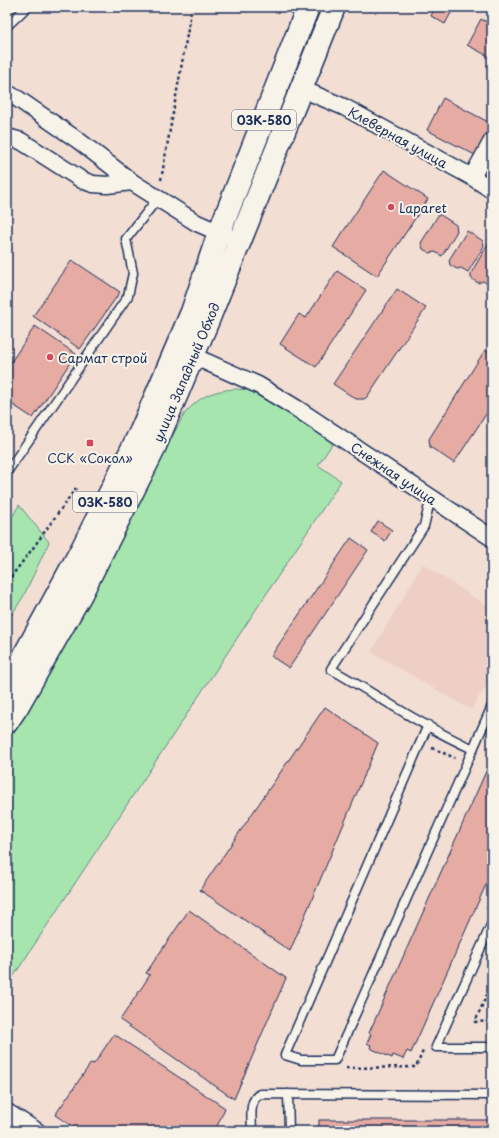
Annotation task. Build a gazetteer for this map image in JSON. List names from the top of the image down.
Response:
{
  "streets": {
    "highway": ["03К-580", "улица Западный Обход"],
    "street": ["Клеверная улица", "Снежная улица"]
  },
  "crossings": [
    ["Клеверная улица", "улица Западный Обход"],
    ["улица Западный Обход", "Снежная улица"]
  ],
  "places": {
    "other": ["Laparet", "Сармат строй"],
    "transit": ["ССК «Сокол»"]
  }
}
